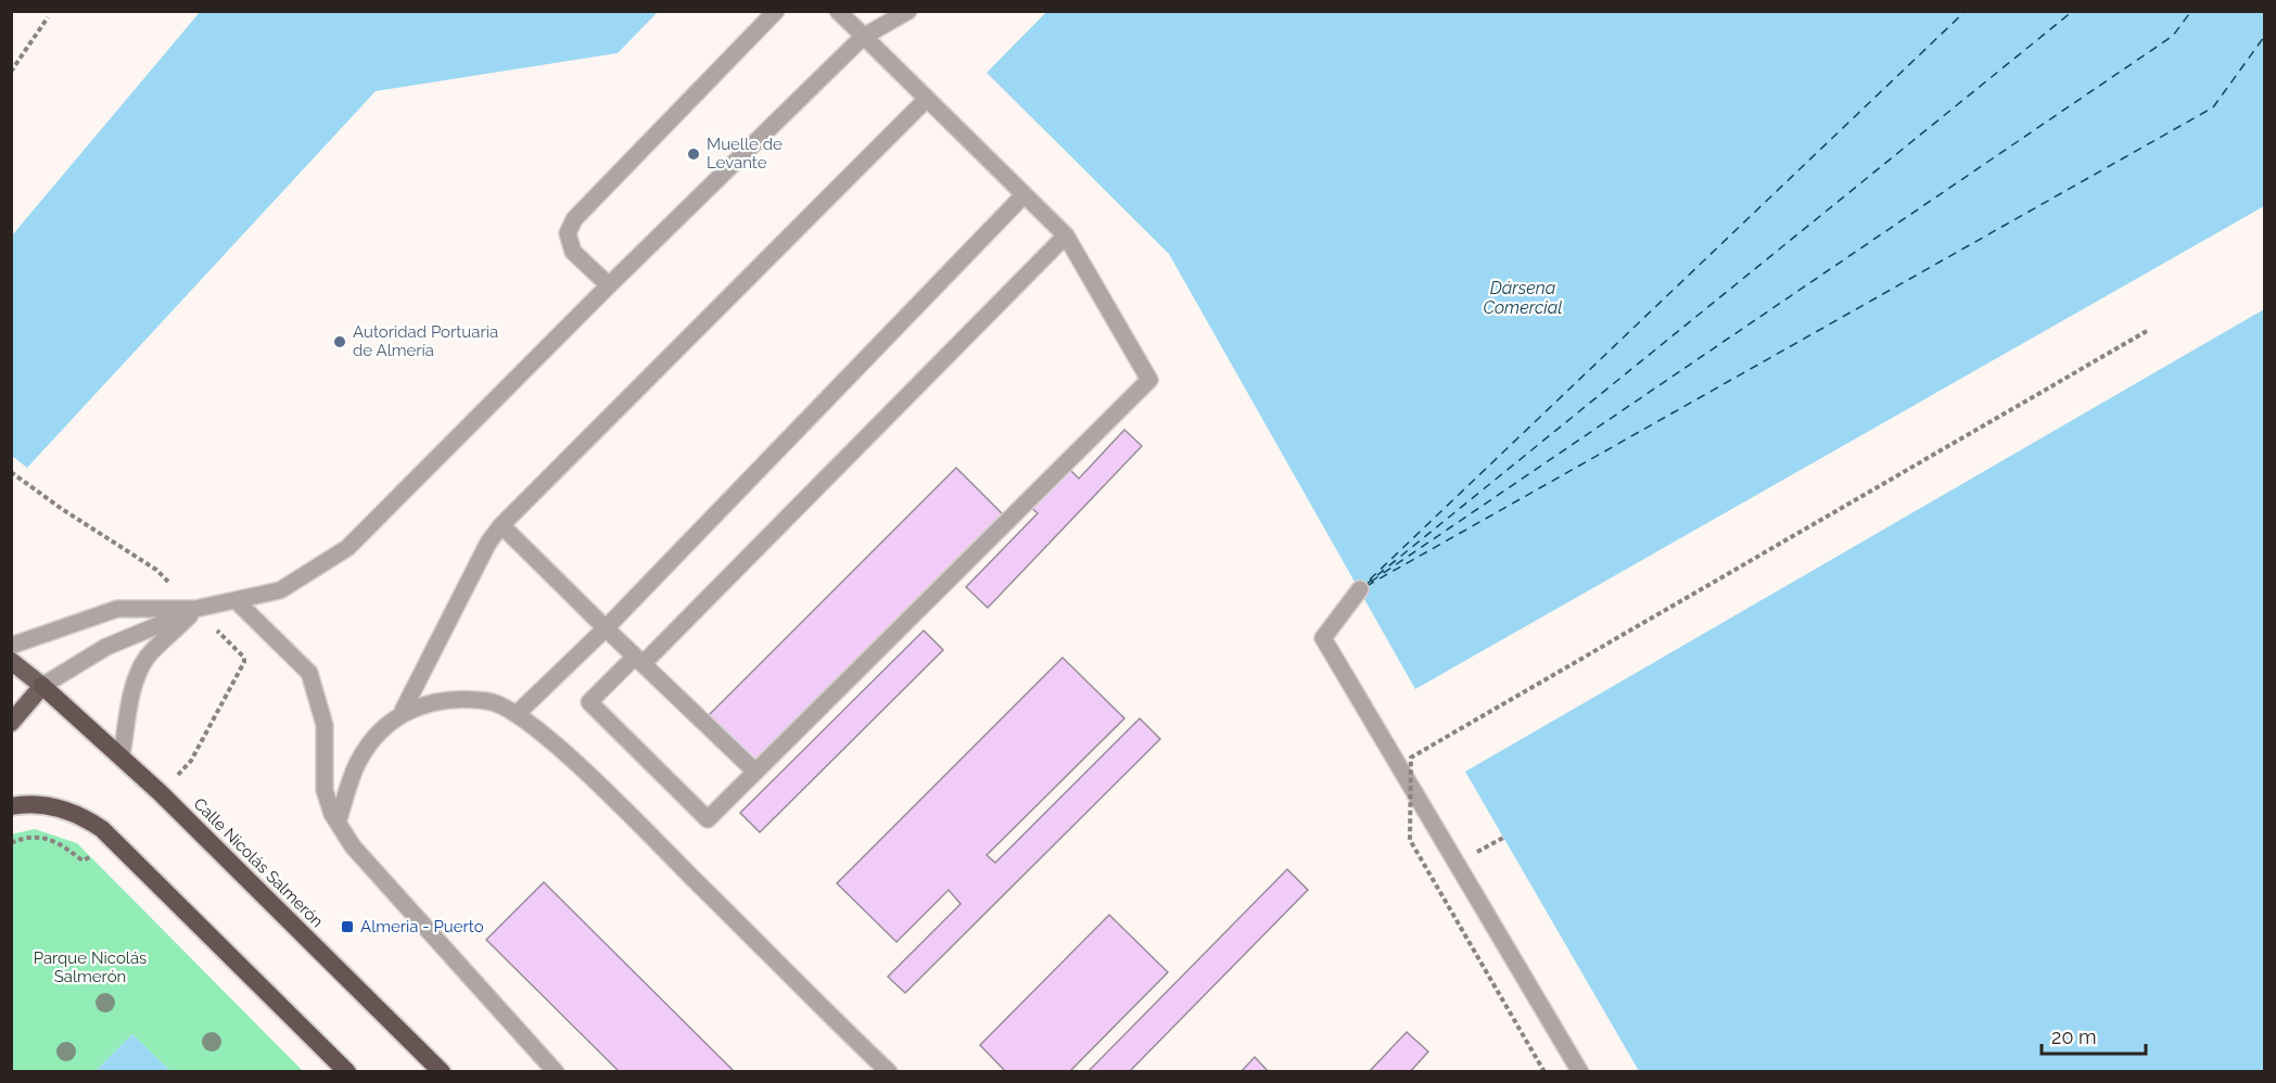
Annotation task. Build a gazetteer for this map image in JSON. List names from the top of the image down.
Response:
{
  "streets": {
    "highway": ["Calle Nicolás Salmerón"]
  },
  "water": ["Dársena Comercial"],
  "parks": ["Parque Nicolás Salmerón"],
  "places": {
    "other": ["Muelle de Levante", "Autoridad Portuaria de Almería"],
    "transit": ["Almeria - Puerto"]
  },
  "scale_bar": "20 m"
}
